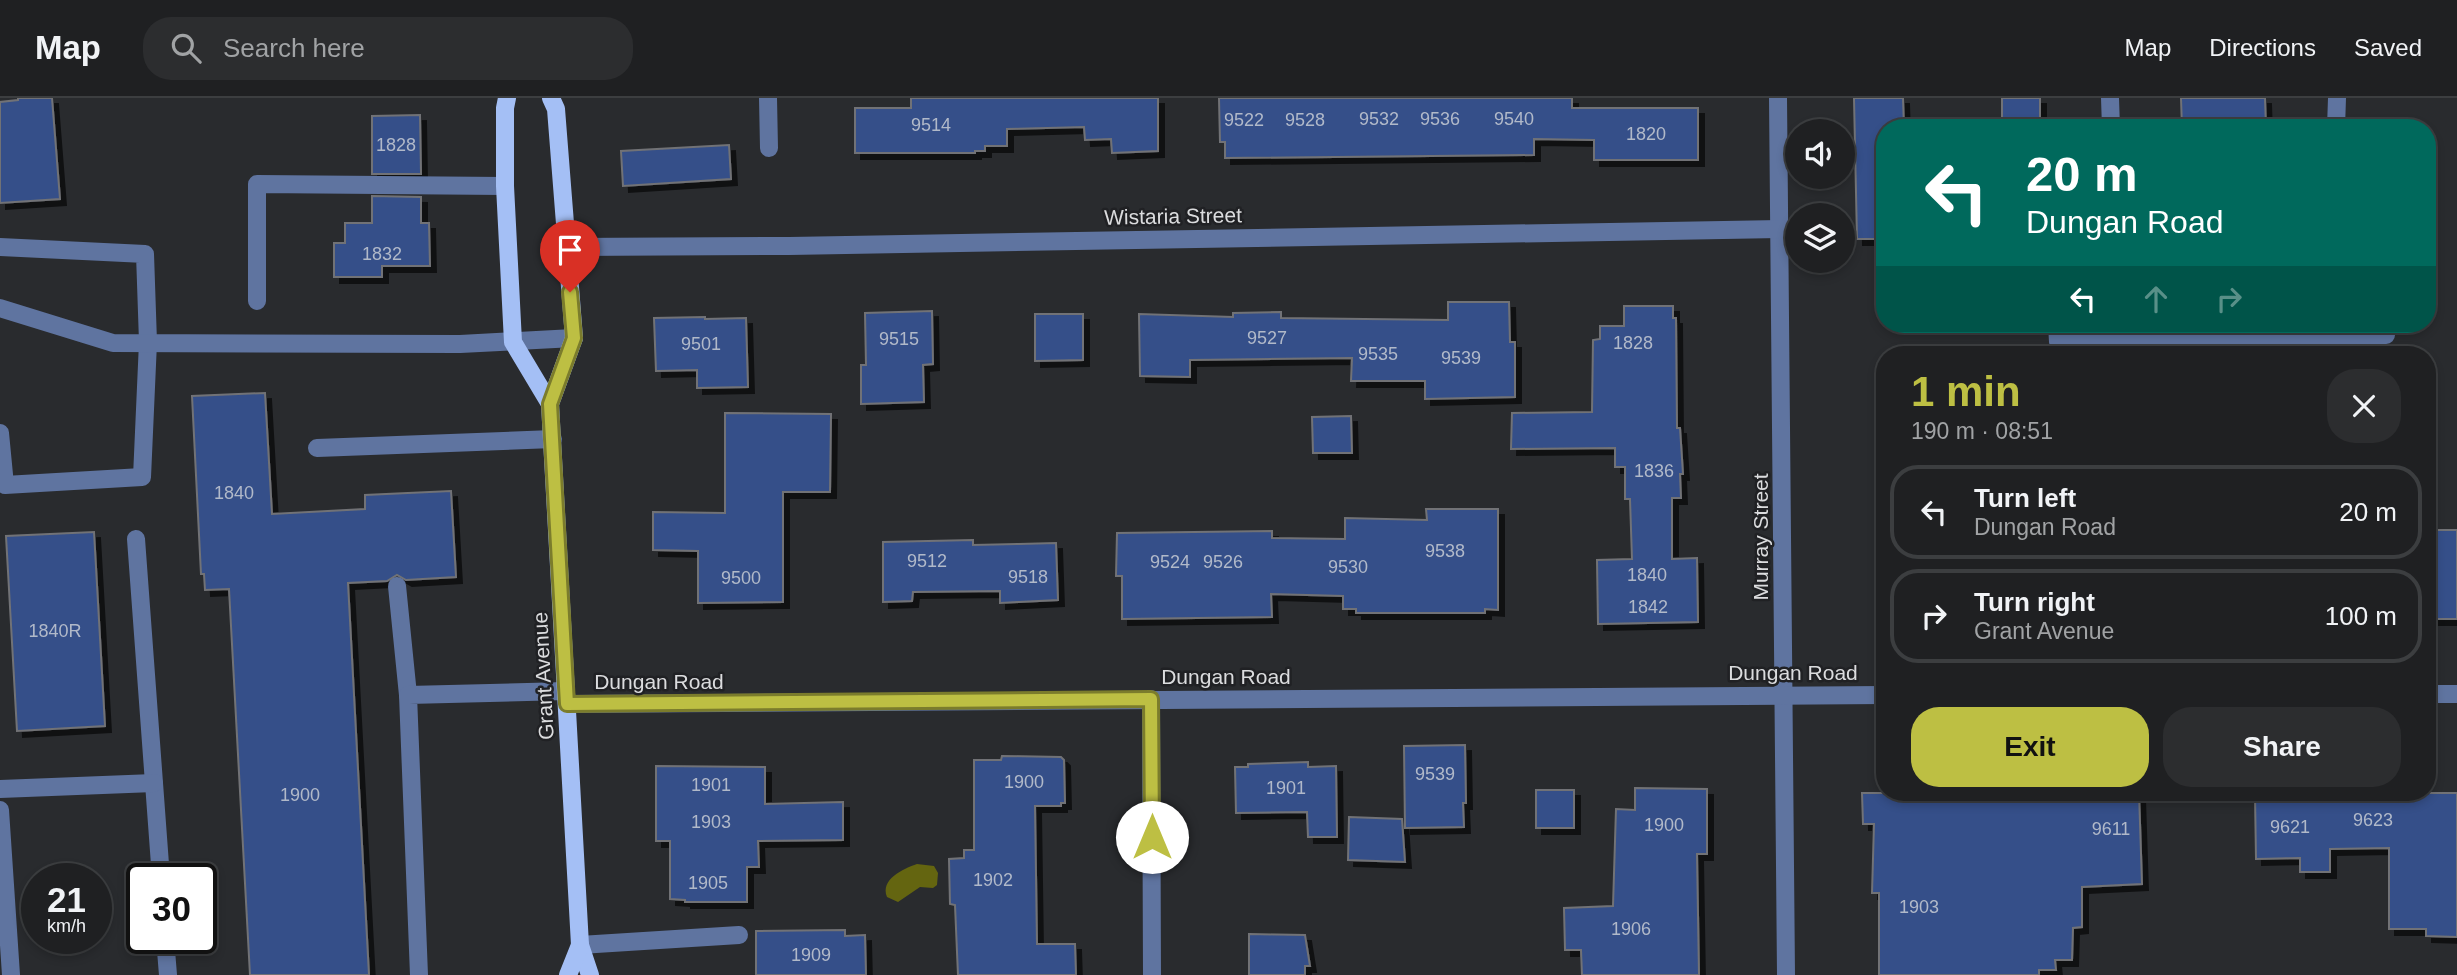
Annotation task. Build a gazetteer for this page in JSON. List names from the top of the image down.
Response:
{
  "streets": {
    "main road": ["Grant Avenue"],
    "street": ["Wistaria Street", "Murray Street", "Dungan Road"]
  },
  "crossings": [
    ["Wistaria Street", "Murray Street"],
    ["Wistaria Street", "Grant Avenue"],
    ["Murray Street", "Dungan Road"],
    ["Dungan Road", "Grant Avenue"]
  ],
  "house_numbers": [
    "9532",
    "9536",
    "9540",
    "9522",
    "9528",
    "9514",
    "1820",
    "1828",
    "1832",
    "9527",
    "9515",
    "1828",
    "9501",
    "9535",
    "9539",
    "1836",
    "1840",
    "9538",
    "9512",
    "9524",
    "9526",
    "9530",
    "1840",
    "9518",
    "9500",
    "1842",
    "1840R",
    "9539",
    "1900",
    "1901",
    "1901",
    "1900",
    "9623",
    "1903",
    "1900",
    "9621",
    "9611",
    "1902",
    "1905",
    "1903",
    "1906",
    "1909"
  ],
  "page": {
    "header": "Map",
    "search": "Search here",
    "nav": ["Map", "Directions", "Saved"],
    "turn": ["20 m", "Dungan Road"],
    "heading": ["1 min", "190 m · 08:51"],
    "list": [
      {
        "name": "Turn left",
        "note": "Dungan Road",
        "value": "20 m"
      },
      {
        "name": "Turn right",
        "note": "Grant Avenue",
        "value": "100 m"
      }
    ],
    "buttons": ["Exit", "Share"],
    "speed": "21 km/h",
    "limit": "30"
  }
}
